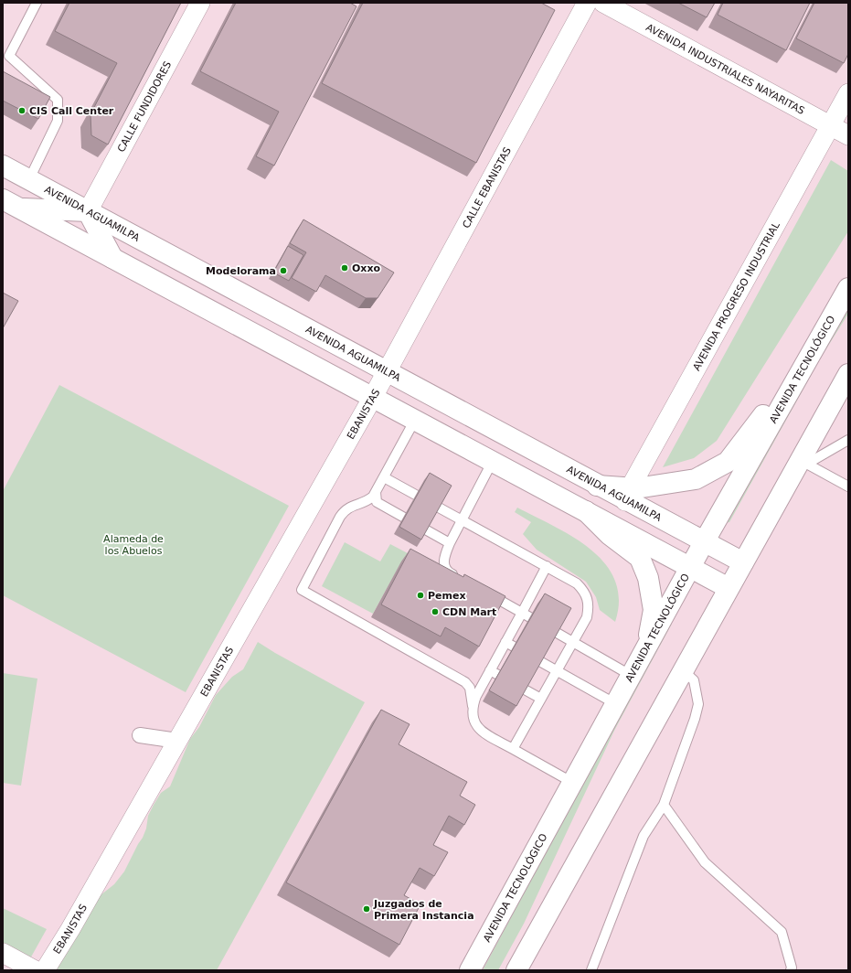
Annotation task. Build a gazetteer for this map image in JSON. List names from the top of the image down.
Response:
{
  "streets": {
    "main road": ["AVENIDA AGUAMILPA", "AVENIDA TECNOLÓGICO"],
    "street": [
      "AVENIDA INDUSTRIALES NAYARITAS",
      "CALLE FUNDIDORES",
      "CALLE EBANISTAS",
      "AVENIDA PROGRESO INDUSTRIAL",
      "EBANISTAS"
    ]
  },
  "crossings": [
    ["AVENIDA INDUSTRIALES NAYARITAS", "AVENIDA PROGRESO INDUSTRIAL"],
    ["CALLE FUNDIDORES", "AVENIDA AGUAMILPA"],
    ["CALLE EBANISTAS", "AVENIDA AGUAMILPA"],
    ["CALLE EBANISTAS", "EBANISTAS"],
    ["AVENIDA AGUAMILPA", "AVENIDA PROGRESO INDUSTRIAL"],
    ["AVENIDA AGUAMILPA", "AVENIDA TECNOLÓGICO"],
    ["AVENIDA AGUAMILPA", "EBANISTAS"]
  ],
  "parks": ["Alameda de los Abuelos"],
  "places": [
    "CIS Call Center",
    "Oxxo",
    "Modelorama",
    "Pemex",
    "CDN Mart",
    "Juzgados de Primera Instancia"
  ]
}
